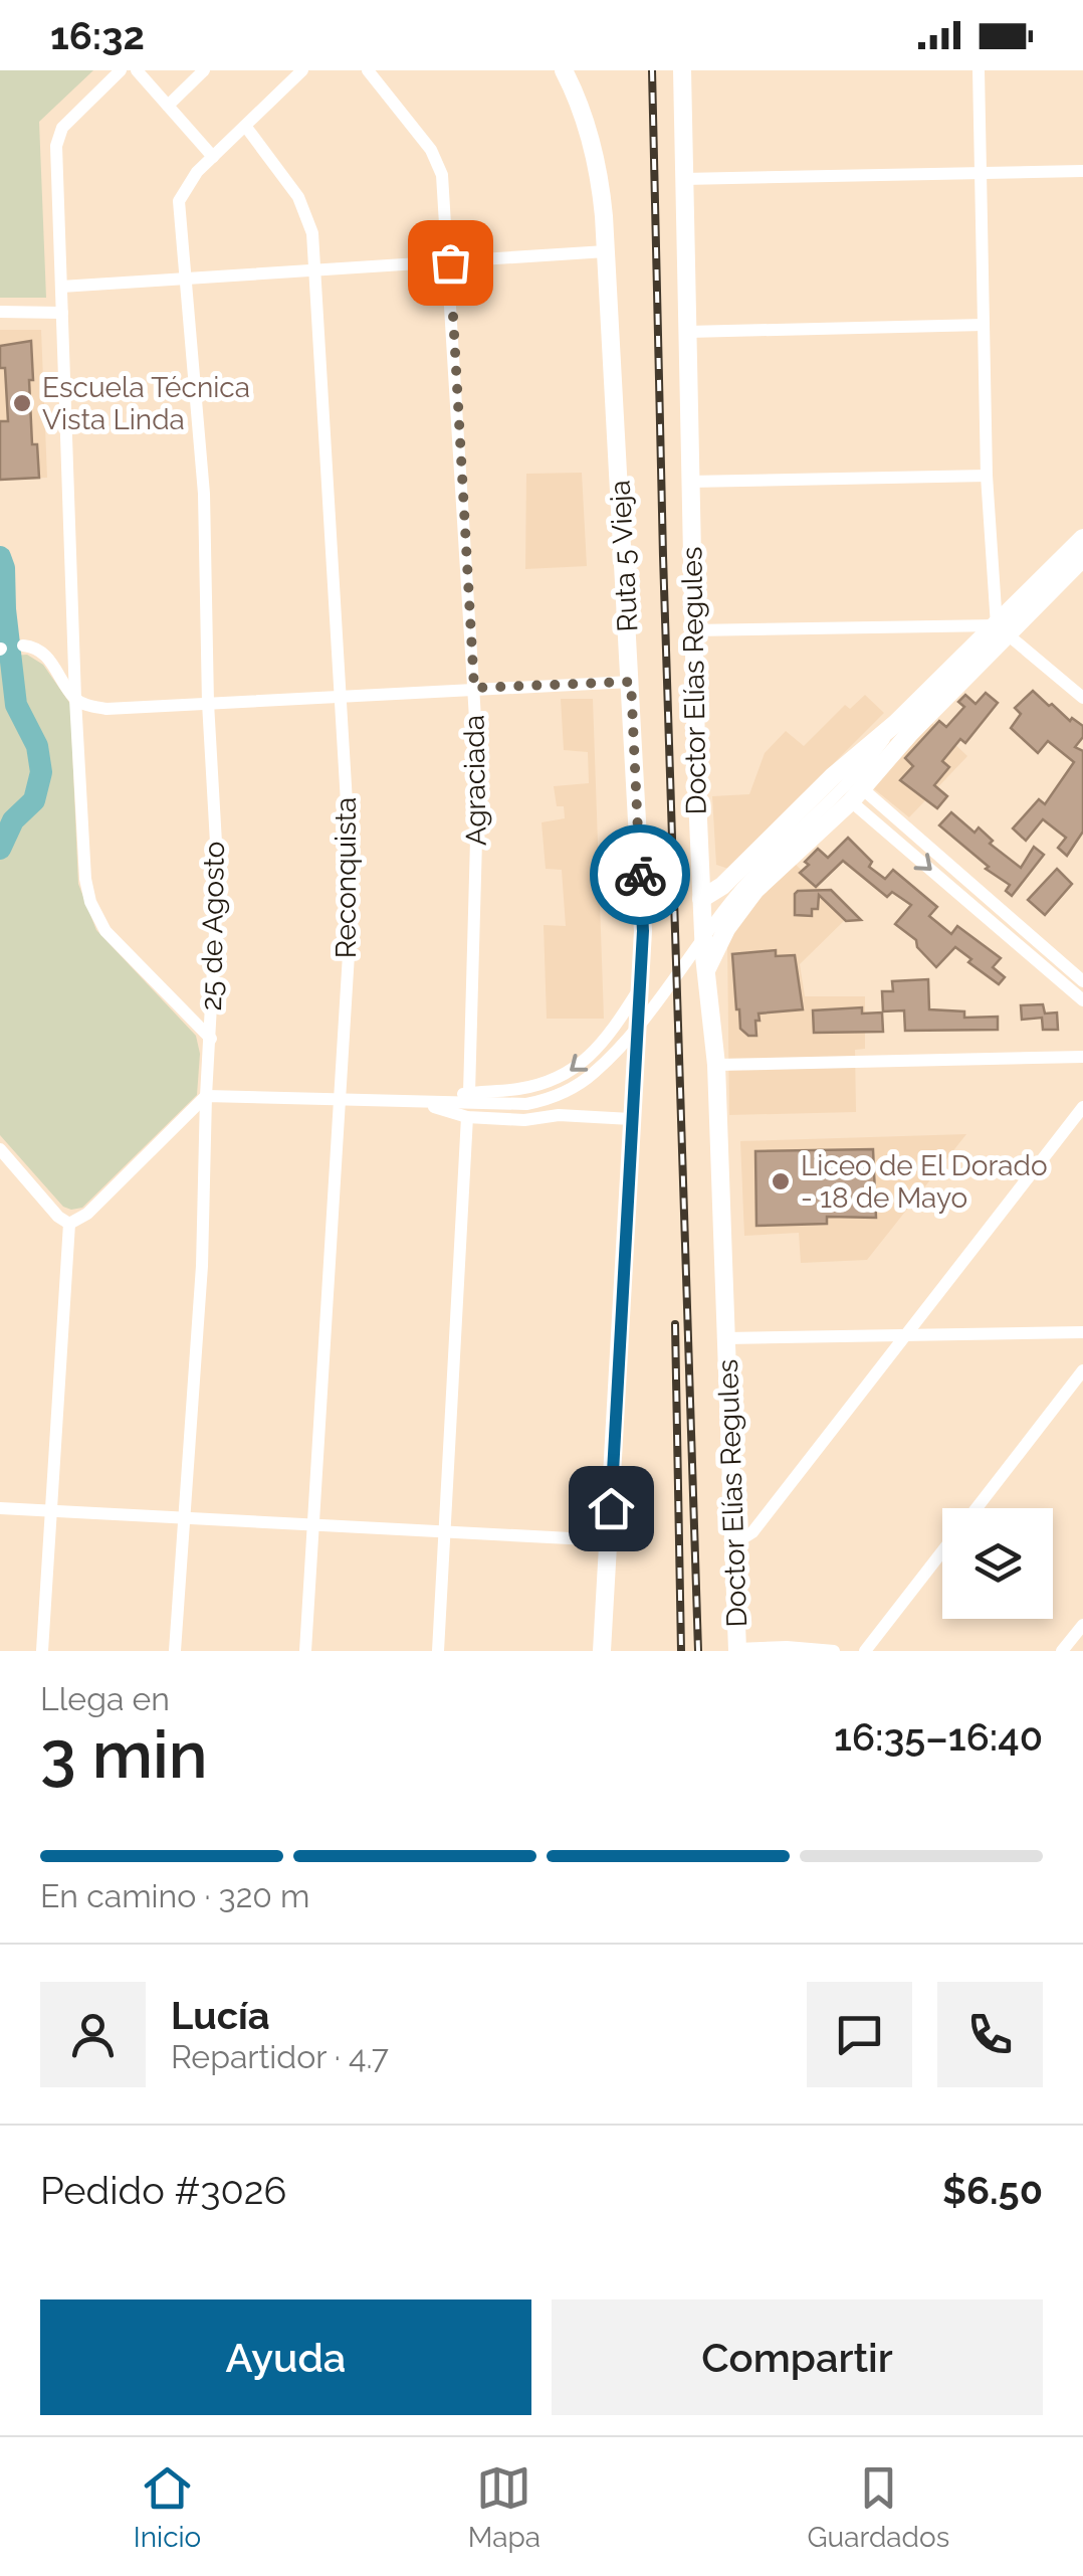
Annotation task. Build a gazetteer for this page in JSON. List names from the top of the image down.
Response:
{
  "streets": {
    "street": [
      "Ruta 5 Vieja",
      "Doctor Elías Regules",
      "Agraciada",
      "Reconquista",
      "25 de Agosto"
    ]
  },
  "places": ["Escuela Técnica Vista Linda", "Liceo de El Dorado - 18 de Mayo"],
  "page": {
    "status": "16:32",
    "heading": ["3 min", "Llega en", "16:35–16:40"],
    "panel": [
      "Lucía",
      "Repartidor · 4.7",
      "Pedido #3026",
      "$6.50"
    ],
    "bar": "En camino · 320 m",
    "buttons": ["Ayuda", "Compartir"],
    "tabs": ["Inicio", "Mapa", "Guardados"]
  }
}
